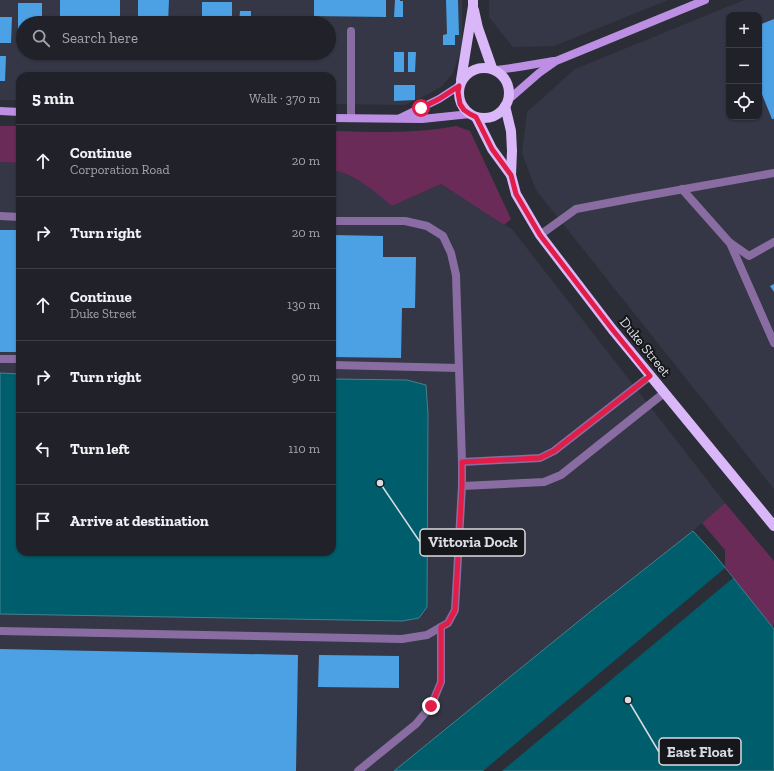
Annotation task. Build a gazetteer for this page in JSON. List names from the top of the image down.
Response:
{
  "streets": {
    "main road": ["Duke Street"]
  },
  "places": ["Vittoria Dock", "East Float"],
  "page": {
    "map_buttons": ["+", "−"],
    "search": "Search here",
    "heading": ["5 min", "Walk · 370 m"],
    "list": [
      ["Continue", "Corporation Road", "20 m"],
      ["Turn right", "20 m"],
      ["Continue", "Duke Street", "130 m"],
      ["Turn right", "90 m"],
      ["Turn left", "110 m"],
      "Arrive at destination"
    ]
  }
}
